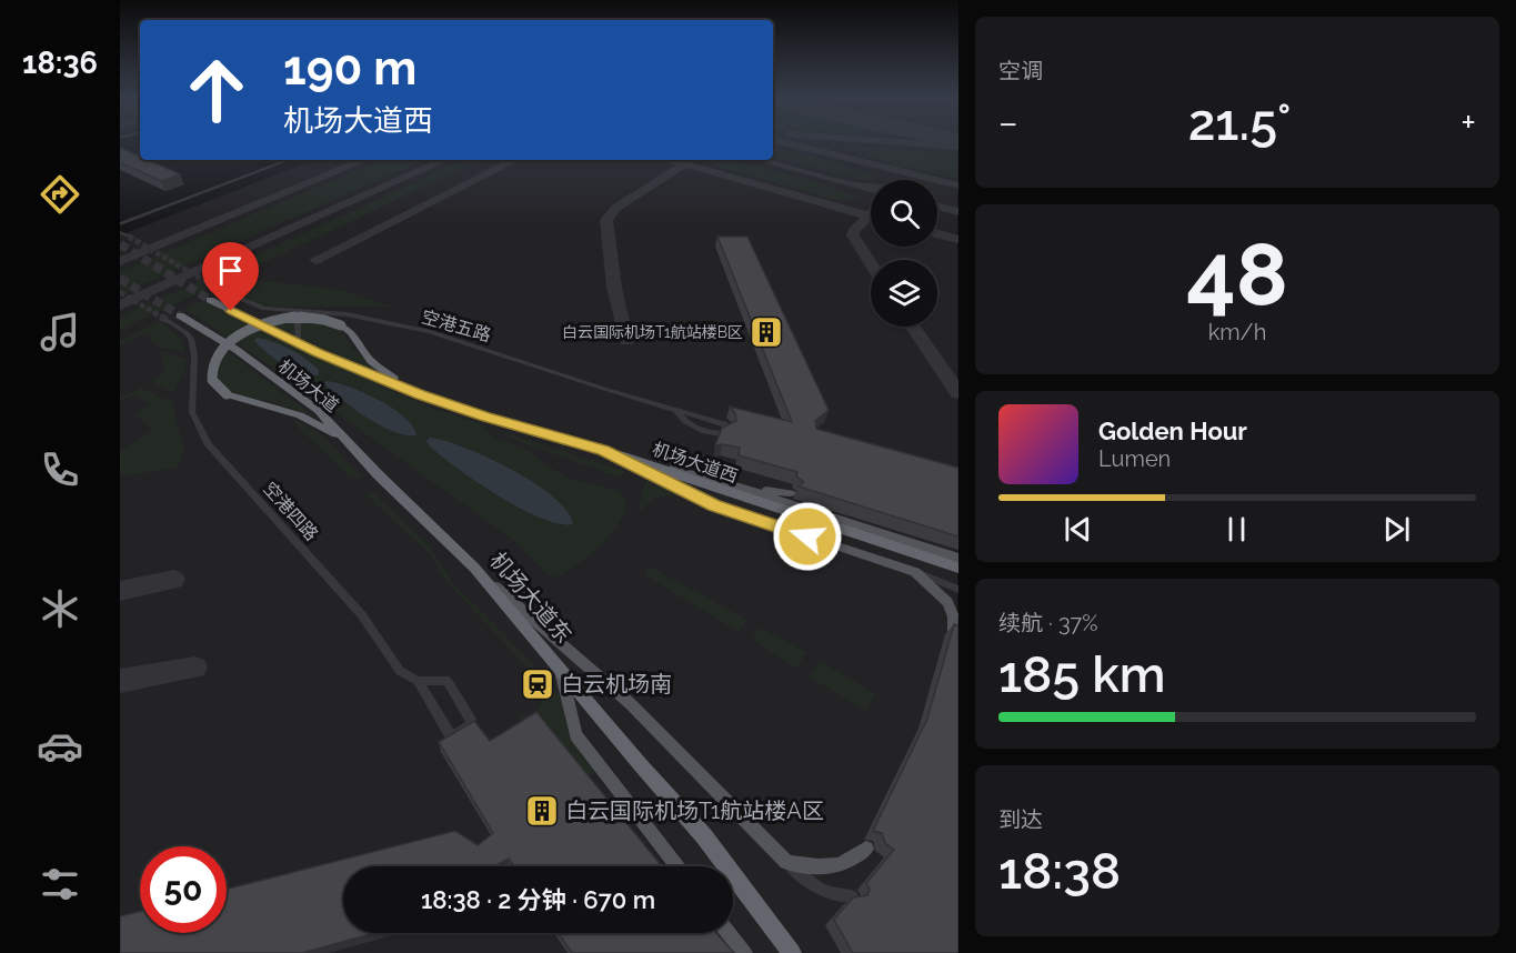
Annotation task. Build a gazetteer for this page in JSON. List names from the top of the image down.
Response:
{
  "streets": {
    "highway": ["机场大道", "机场大道西", "机场大道东"],
    "street": ["空港五路", "空港四路"]
  },
  "crossings": [
    ["机场大道", "机场大道西"],
    ["机场大道", "机场大道东"]
  ],
  "places": {
    "building": ["白云国际机场T1航站楼B区", "白云国际机场T1航站楼A区"],
    "station": ["白云机场南"]
  },
  "page": {
    "tabs": "18:36",
    "tile": [
      "空调",
      ["48", "km/h"],
      ["续航 · 37%", "185 km"],
      ["到达", "18:38"]
    ],
    "turn": ["190 m", "机场大道西"],
    "heat": ["−", "21.5°", "+"],
    "song": ["Golden Hour", "Lumen"],
    "limit": "50",
    "trip": "18:38 · 2 分钟 · 670 m"
  }
}
